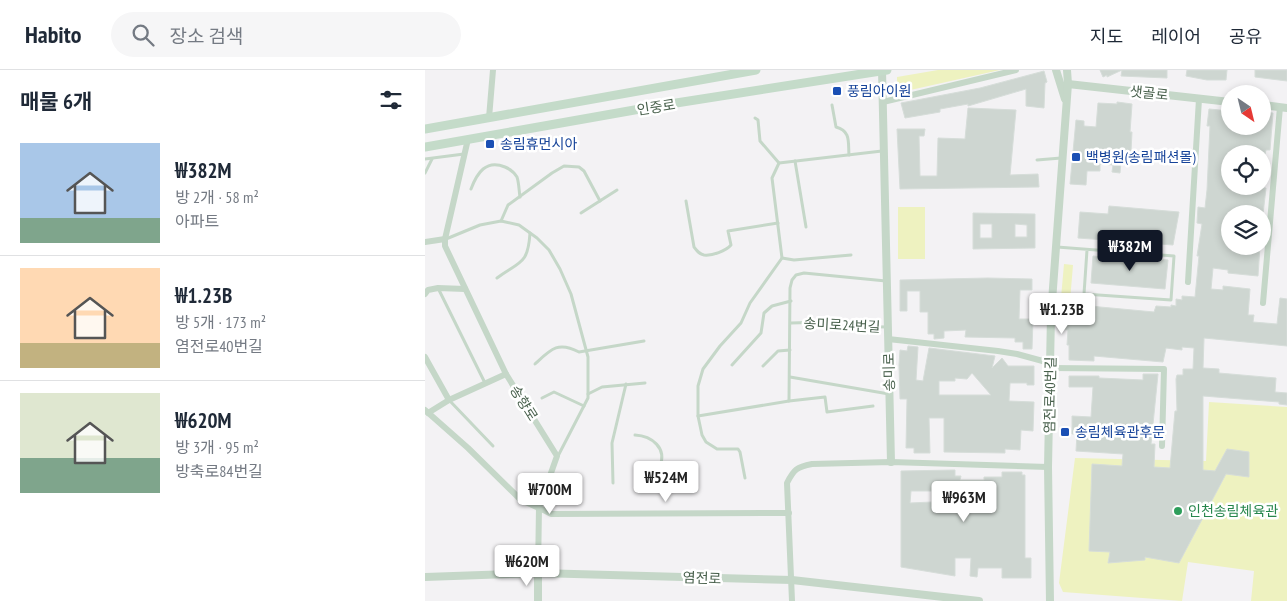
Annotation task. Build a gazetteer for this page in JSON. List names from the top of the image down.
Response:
{
  "streets": {
    "main road": ["인중로"],
    "street": [
      "샛골로",
      "송미로",
      "염전로40번길",
      "송향로",
      "염전로"
    ],
    "lane": ["송미로24번길"]
  },
  "crossings": [
    ["샛골로", "염전로40번길"],
    ["인중로", "송미로"],
    ["송미로24번길", "송미로"]
  ],
  "places": {
    "transit": [
      "풍림아이원",
      "송림휴먼시아",
      "백병원(송림패션몰)",
      "송림체육관후문"
    ],
    "other": ["인천송림체육관"]
  },
  "north": "bottom right",
  "page": {
    "header": "Habito",
    "search": "장소 검색",
    "nav": ["지도", "레이어", "공유"],
    "heading": "매물 6개",
    "list": [
      {
        "name": "₩382M",
        "note": "방 2개 · 58 m² · 아파트"
      },
      {
        "name": "₩1.23B",
        "note": "방 5개 · 173 m² · 염전로40번길"
      },
      {
        "name": "₩620M",
        "note": "방 3개 · 95 m² · 방축로84번길"
      }
    ],
    "price": [
      "₩382M",
      "₩1.23B",
      "₩524M",
      "₩700M",
      "₩963M",
      "₩620M"
    ]
  }
}
